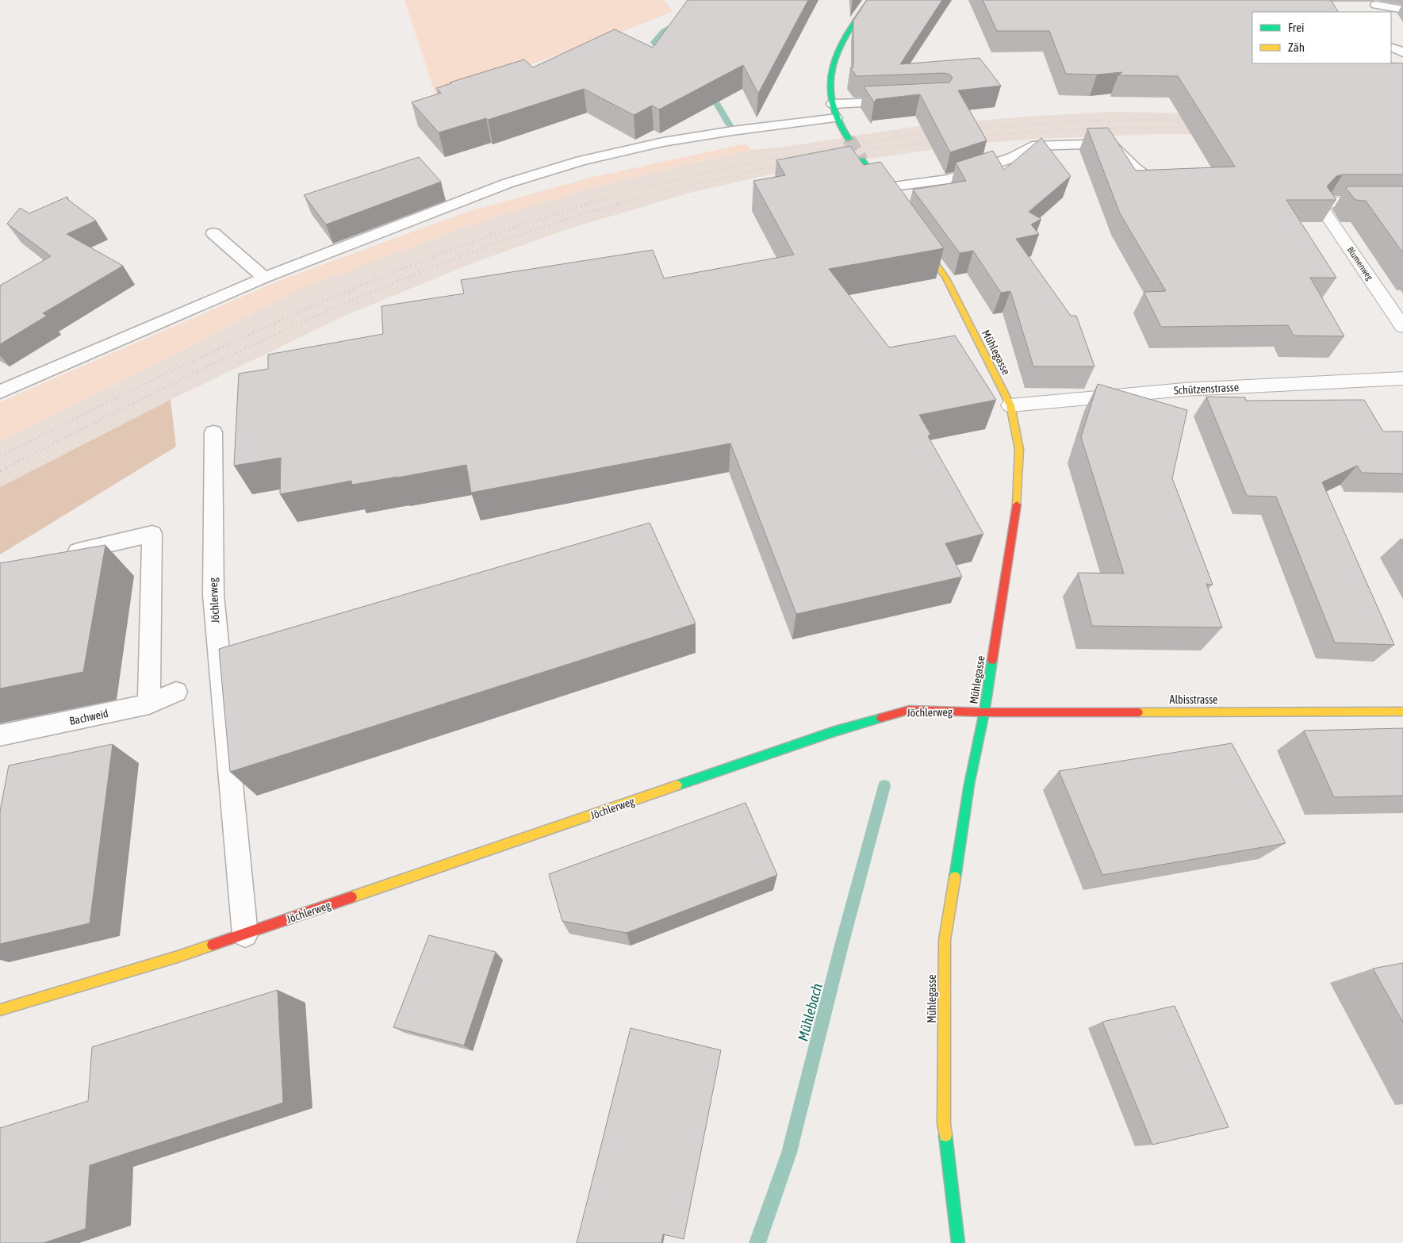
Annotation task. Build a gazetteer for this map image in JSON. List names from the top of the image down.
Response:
{
  "streets": {
    "street": [
      "Blumenweg",
      "Mühlegasse",
      "Schützenstrasse",
      "Jöchlerweg",
      "Albisstrasse"
    ],
    "lane": ["Bachweid"]
  },
  "crossings": [
    ["Mühlegasse", "Schützenstrasse"],
    ["Mühlegasse", "Jöchlerweg"],
    ["Mühlegasse", "Albisstrasse"],
    ["Jöchlerweg", "Albisstrasse"]
  ],
  "water": ["Mühlebach"],
  "legend": ["Frei", "Zäh"]
}
